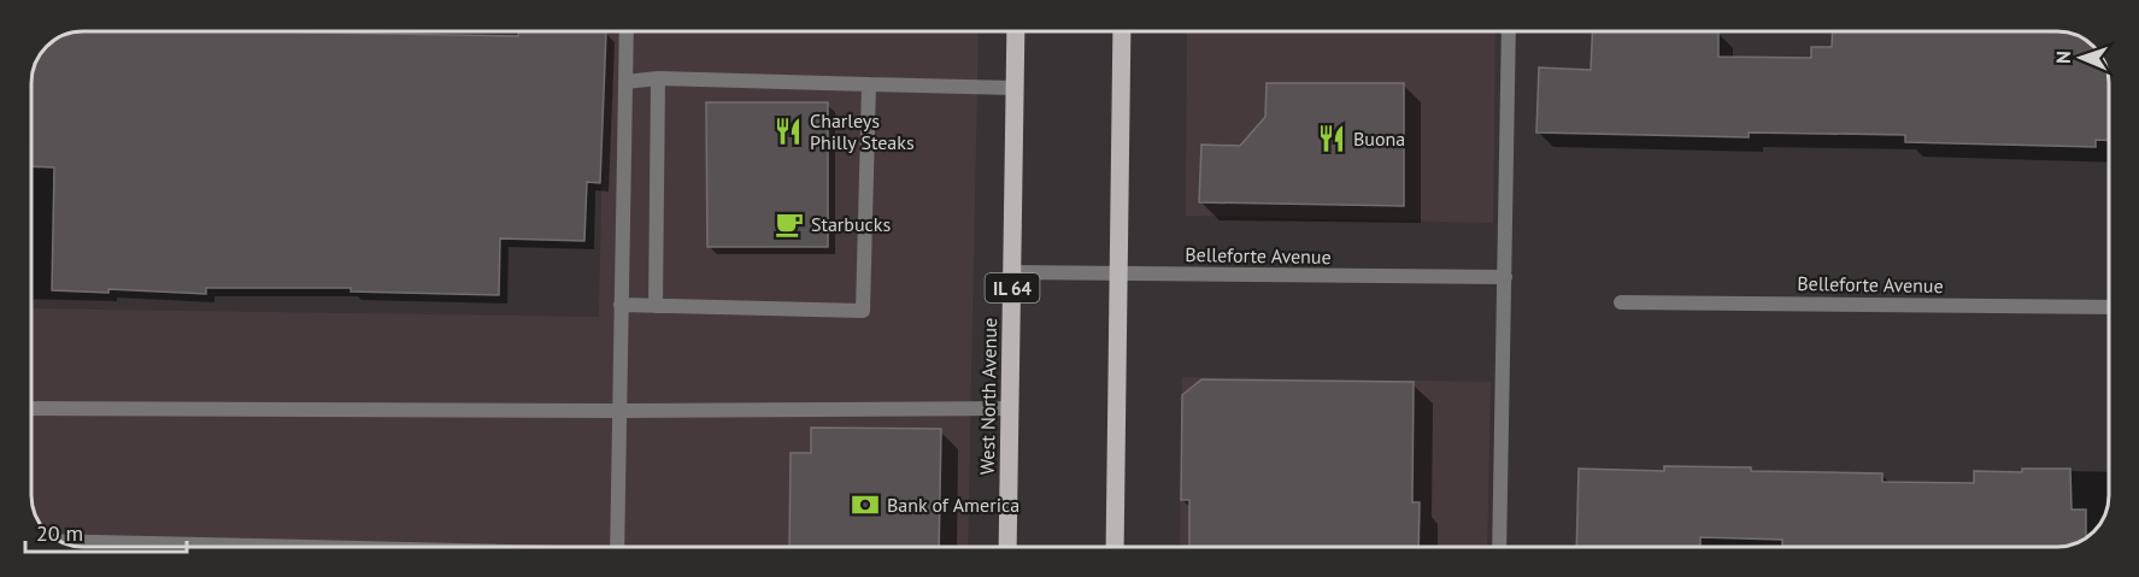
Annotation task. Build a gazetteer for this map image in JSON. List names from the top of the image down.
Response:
{
  "streets": {
    "main road": ["IL 64", "West North Avenue"],
    "street": ["Belleforte Avenue"]
  },
  "crossings": [
    ["Belleforte Avenue", "West North Avenue"]
  ],
  "places": {
    "restaurant": ["Charleys Philly Steaks", "Buona"],
    "cafe": ["Starbucks"],
    "bank": ["Bank of America"]
  },
  "scale_bar": "20 m",
  "north": "left"
}
